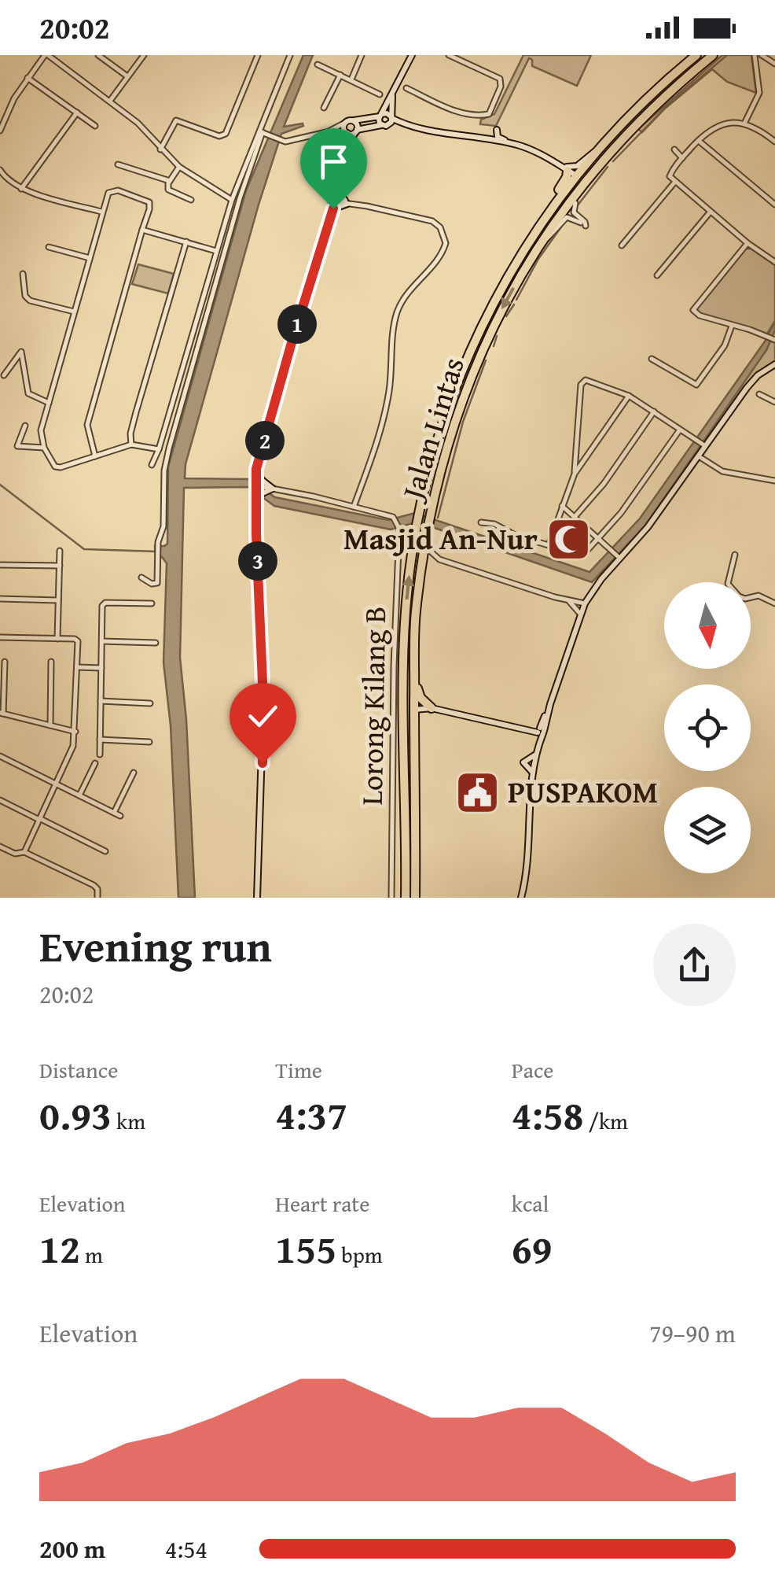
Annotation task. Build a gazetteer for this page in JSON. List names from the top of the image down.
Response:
{
  "streets": {
    "highway": ["Jalan Lintas"],
    "street": ["Lorong Kilang B"]
  },
  "places": {
    "mosque": ["Masjid An-Nur"],
    "public building": ["PUSPAKOM"]
  },
  "north": "bottom",
  "page": {
    "status": "20:02",
    "pins": ["1", "2", "3"],
    "heading": ["Evening run", "20:02"],
    "stats": [
      ["Distance", "0.93 km"],
      ["Time", "4:37"],
      ["Pace", "4:58 /km"],
      ["Elevation", "12 m"],
      ["Heart rate", "155 bpm"],
      ["kcal", "69"]
    ],
    "chart": ["Elevation", "79–90 m"],
    "list": [
      {
        "name": "200 m",
        "note": "4:54"
      }
    ]
  }
}
